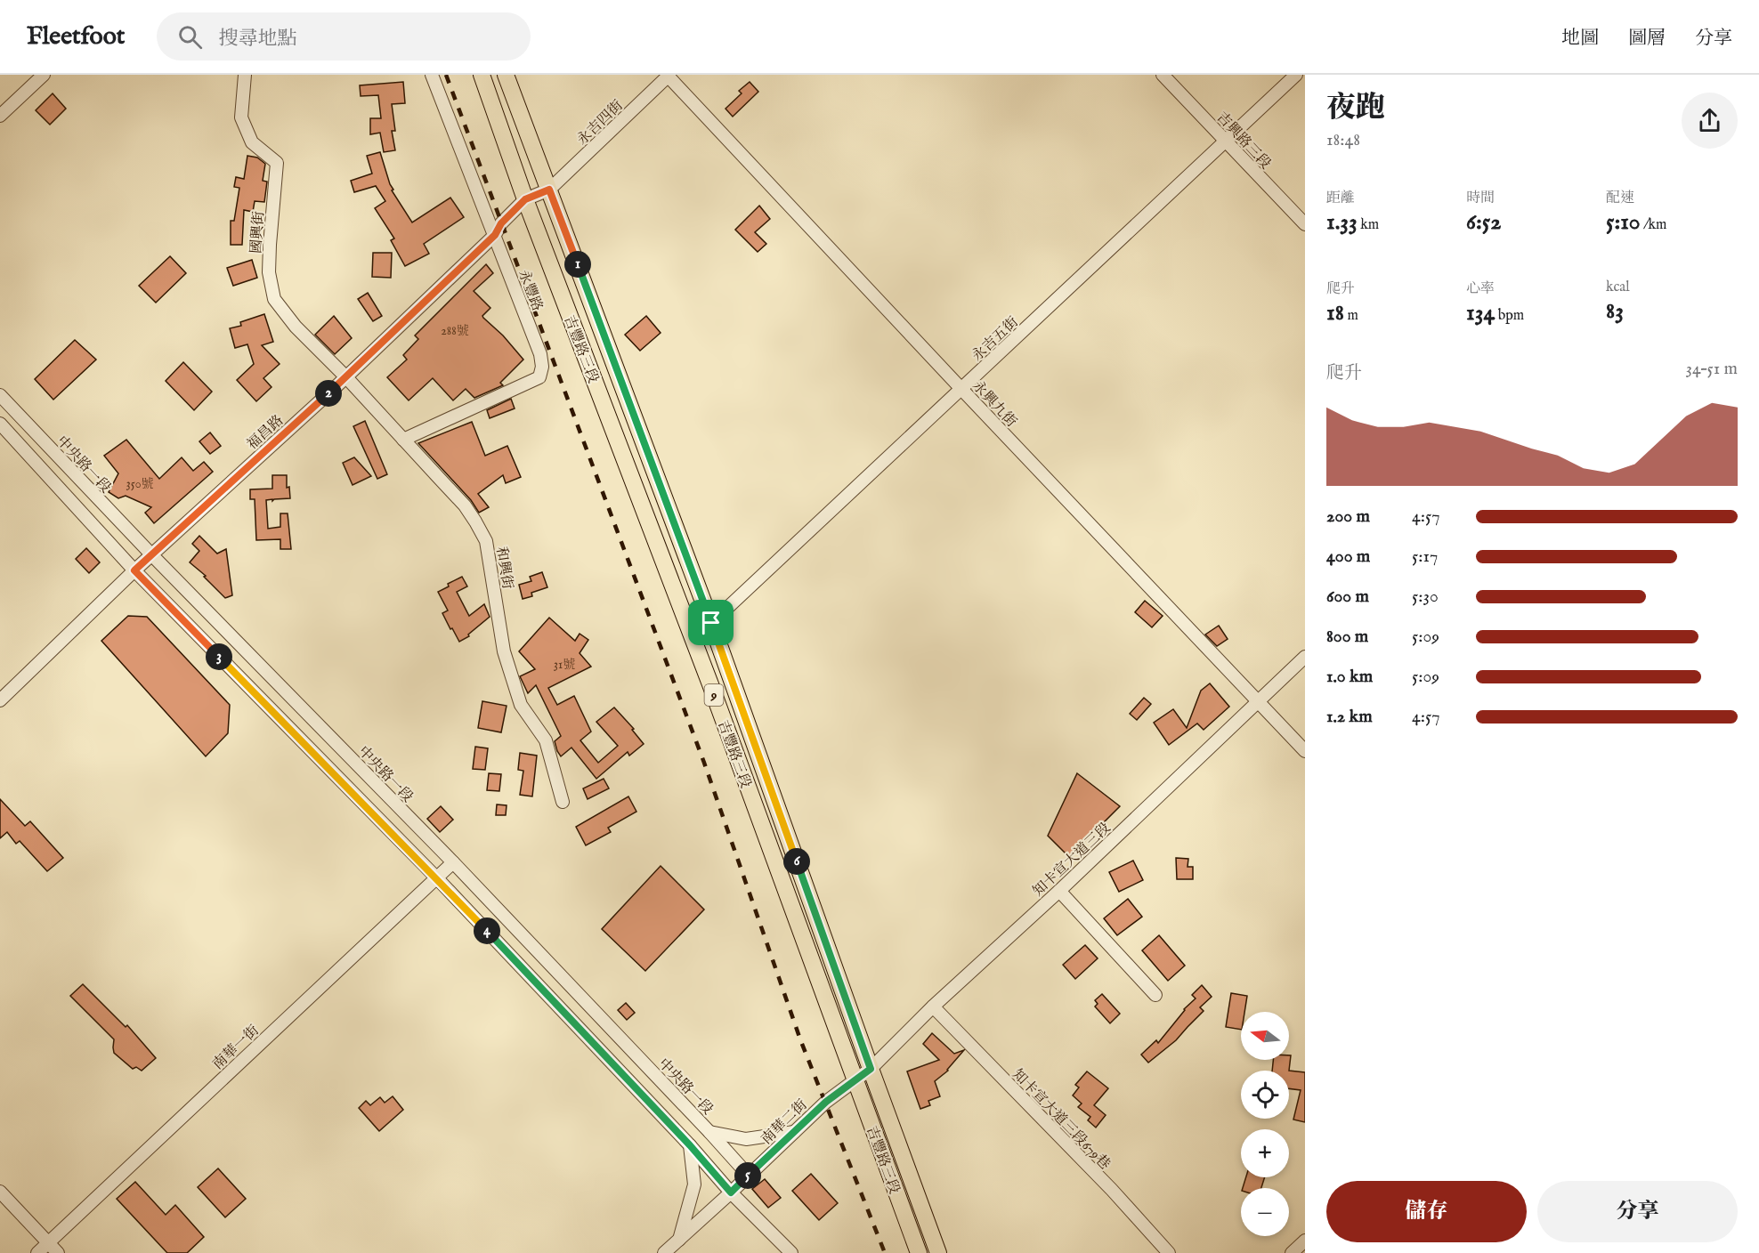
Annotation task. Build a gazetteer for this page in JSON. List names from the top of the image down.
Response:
{
  "streets": {
    "main road": ["吉豐路三段", "9"],
    "street": [
      "永吉四街",
      "吉興路三段",
      "國興街",
      "永豐路",
      "永吉五街",
      "永興九街",
      "福昌路",
      "中央路一段",
      "和興街",
      "知卡宣大道三段",
      "南華一街",
      "知卡宣大道三段679巷",
      "南華二街"
    ]
  },
  "crossings": [
    ["永吉四街", "吉豐路三段"],
    ["永吉四街", "永興九街"],
    ["永吉四街", "福昌路"],
    ["吉興路三段", "永吉五街"],
    ["國興街", "福昌路"],
    ["國興街", "和興街"],
    ["永豐路", "福昌路"],
    ["永豐路", "和興街"],
    ["永吉五街", "吉豐路三段"],
    ["永吉五街", "永興九街"],
    ["吉豐路三段", "福昌路"],
    ["吉豐路三段", "知卡宣大道三段"],
    ["吉豐路三段", "南華二街"],
    ["永興九街", "知卡宣大道三段"],
    ["福昌路", "中央路一段"],
    ["福昌路", "和興街"],
    ["中央路一段", "南華一街"],
    ["中央路一段", "南華二街"],
    ["知卡宣大道三段", "知卡宣大道三段679巷"],
    ["知卡宣大道三段", "南華二街"]
  ],
  "house_numbers": ["288號", "350號", "31號"],
  "north": "left",
  "page": {
    "header": "Fleetfoot",
    "search": "搜尋地點",
    "nav": ["地圖", "圖層", "分享"],
    "heading": ["夜跑", "18:48"],
    "stats": [
      ["距離", "1.33 km"],
      ["時間", "6:52"],
      ["配速", "5:10 /km"],
      ["爬升", "18 m"],
      ["心率", "134 bpm"],
      ["kcal", "83"]
    ],
    "pins": [
      "1",
      "2",
      "3",
      "6",
      "4",
      "5"
    ],
    "chart": ["爬升", "34–51 m"],
    "list": [
      {
        "name": "200 m",
        "note": "4:57"
      },
      {
        "name": "400 m",
        "note": "5:17"
      },
      {
        "name": "600 m",
        "note": "5:30"
      },
      {
        "name": "800 m",
        "note": "5:09"
      },
      {
        "name": "1.0 km",
        "note": "5:09"
      },
      {
        "name": "1.2 km",
        "note": "4:57"
      }
    ],
    "map_buttons": ["+", "−"],
    "buttons": ["儲存", "分享"]
  }
}
